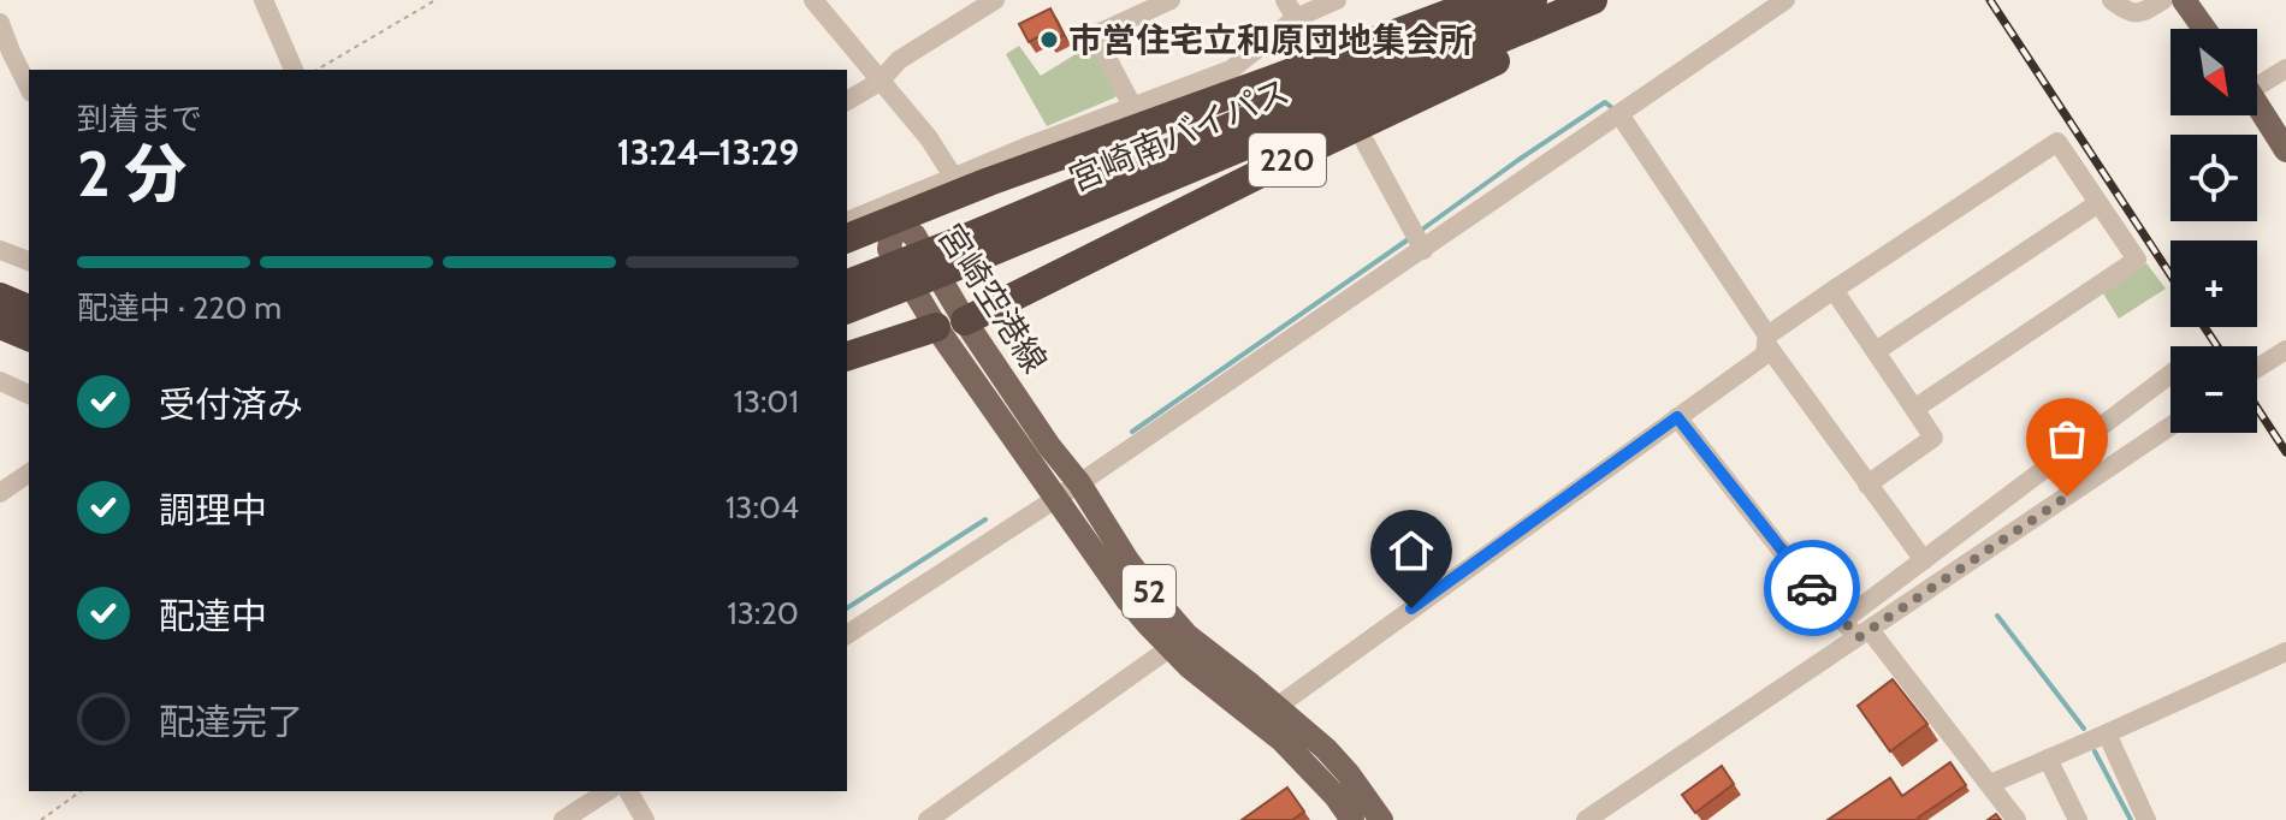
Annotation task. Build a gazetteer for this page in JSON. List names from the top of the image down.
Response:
{
  "streets": {
    "highway": ["宮崎南バイパス", "220"],
    "main road": ["宮崎空港線", "52"]
  },
  "crossings": [
    ["220", "宮崎空港線"]
  ],
  "places": ["市営住宅立和原団地集会所"],
  "north": "bottom right",
  "page": {
    "map_buttons": ["+", "−"],
    "heading": ["2 分", "到着まで", "13:24–13:29"],
    "bar": "配達中 · 220 m",
    "list": [
      ["受付済み", "13:01"],
      ["調理中", "13:04"],
      ["配達中", "13:20"],
      "配達完了"
    ]
  }
}
